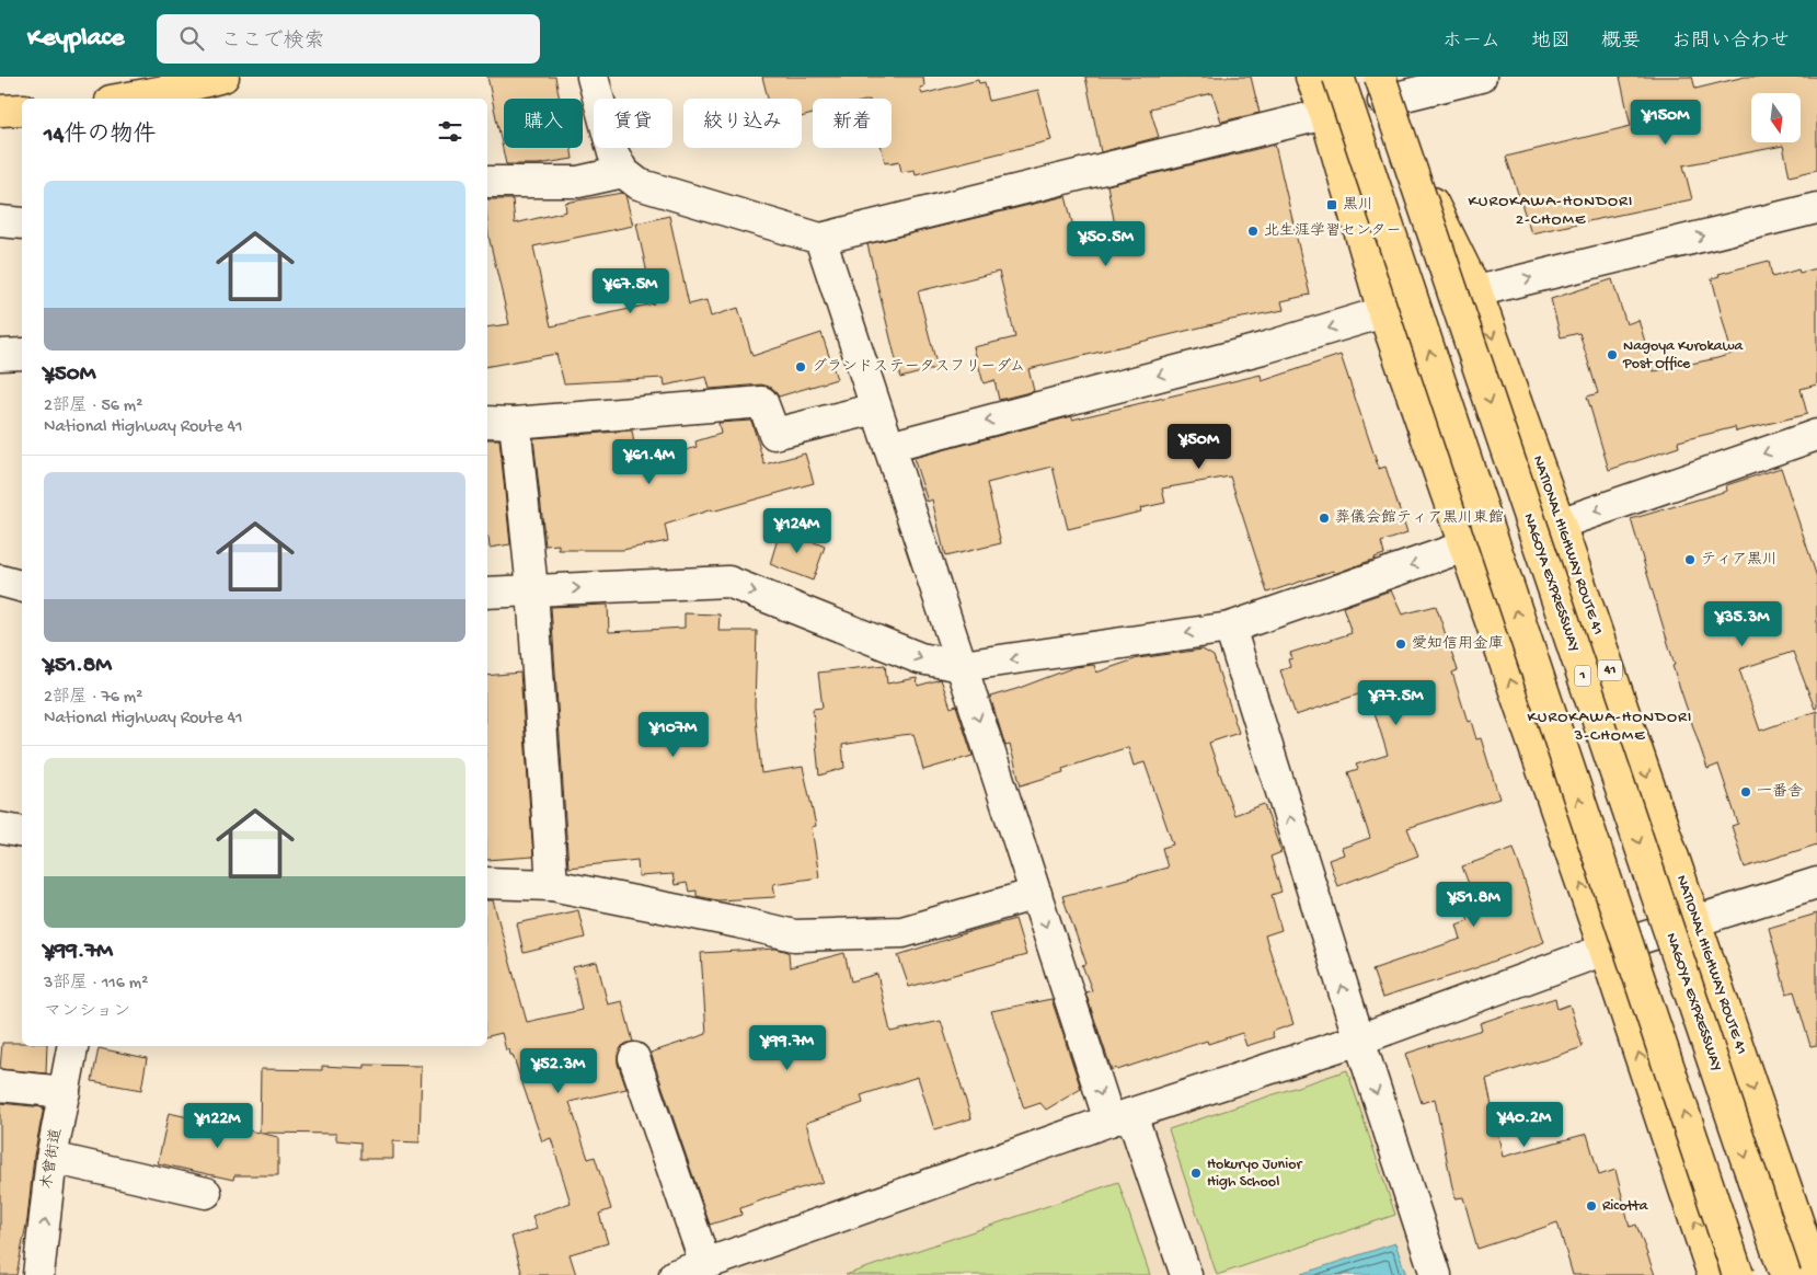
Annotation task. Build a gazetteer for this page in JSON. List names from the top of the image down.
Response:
{
  "streets": {
    "main road": [
      "NATIONAL HIGHWAY ROUTE 41",
      "NAGOYA EXPRESSWAY",
      "41",
      "1"
    ],
    "street": ["木曾街道"]
  },
  "crossings": [
    ["NATIONAL HIGHWAY ROUTE 41", "NAGOYA EXPRESSWAY"]
  ],
  "one_way": ["木曾街道"],
  "districts": ["KUROKAWA-HONDORI 2-CHOME", "KUROKAWA-HONDORI 3-CHOME"],
  "places": {
    "transit": ["黒川"],
    "other": [
      "北生涯学習センター",
      "Nagoya Kurokawa Post Office",
      "グランドステータスフリーダム",
      "葬儀会館ティア黒川東館",
      "ティア黒川",
      "愛知信用金庫",
      "一番舎",
      "Hokuryo Junior High School",
      "Ricotta"
    ]
  },
  "north": "bottom",
  "page": {
    "header": "Keyplace",
    "search": "ここで検索",
    "nav": [
      "ホーム",
      "地図",
      "概要",
      "お問い合わせ"
    ],
    "chip": [
      "購入",
      "賃貸",
      "絞り込み",
      "新着"
    ],
    "heading": "14件の物件",
    "price": [
      "¥150M",
      "¥50.5M",
      "¥67.5M",
      "¥50M",
      "¥61.4M",
      "¥124M",
      "¥35.3M",
      "¥77.5M",
      "¥107M",
      "¥51.8M",
      "¥99.7M",
      "¥52.3M",
      "¥40.2M",
      "¥122M"
    ],
    "list": [
      {
        "name": "¥50M",
        "note": "2部屋 · 56 m² · National Highway Route 41"
      },
      {
        "name": "¥51.8M",
        "note": "2部屋 · 76 m² · National Highway Route 41"
      },
      {
        "name": "¥99.7M",
        "note": "3部屋 · 116 m² · マンション"
      }
    ]
  }
}
